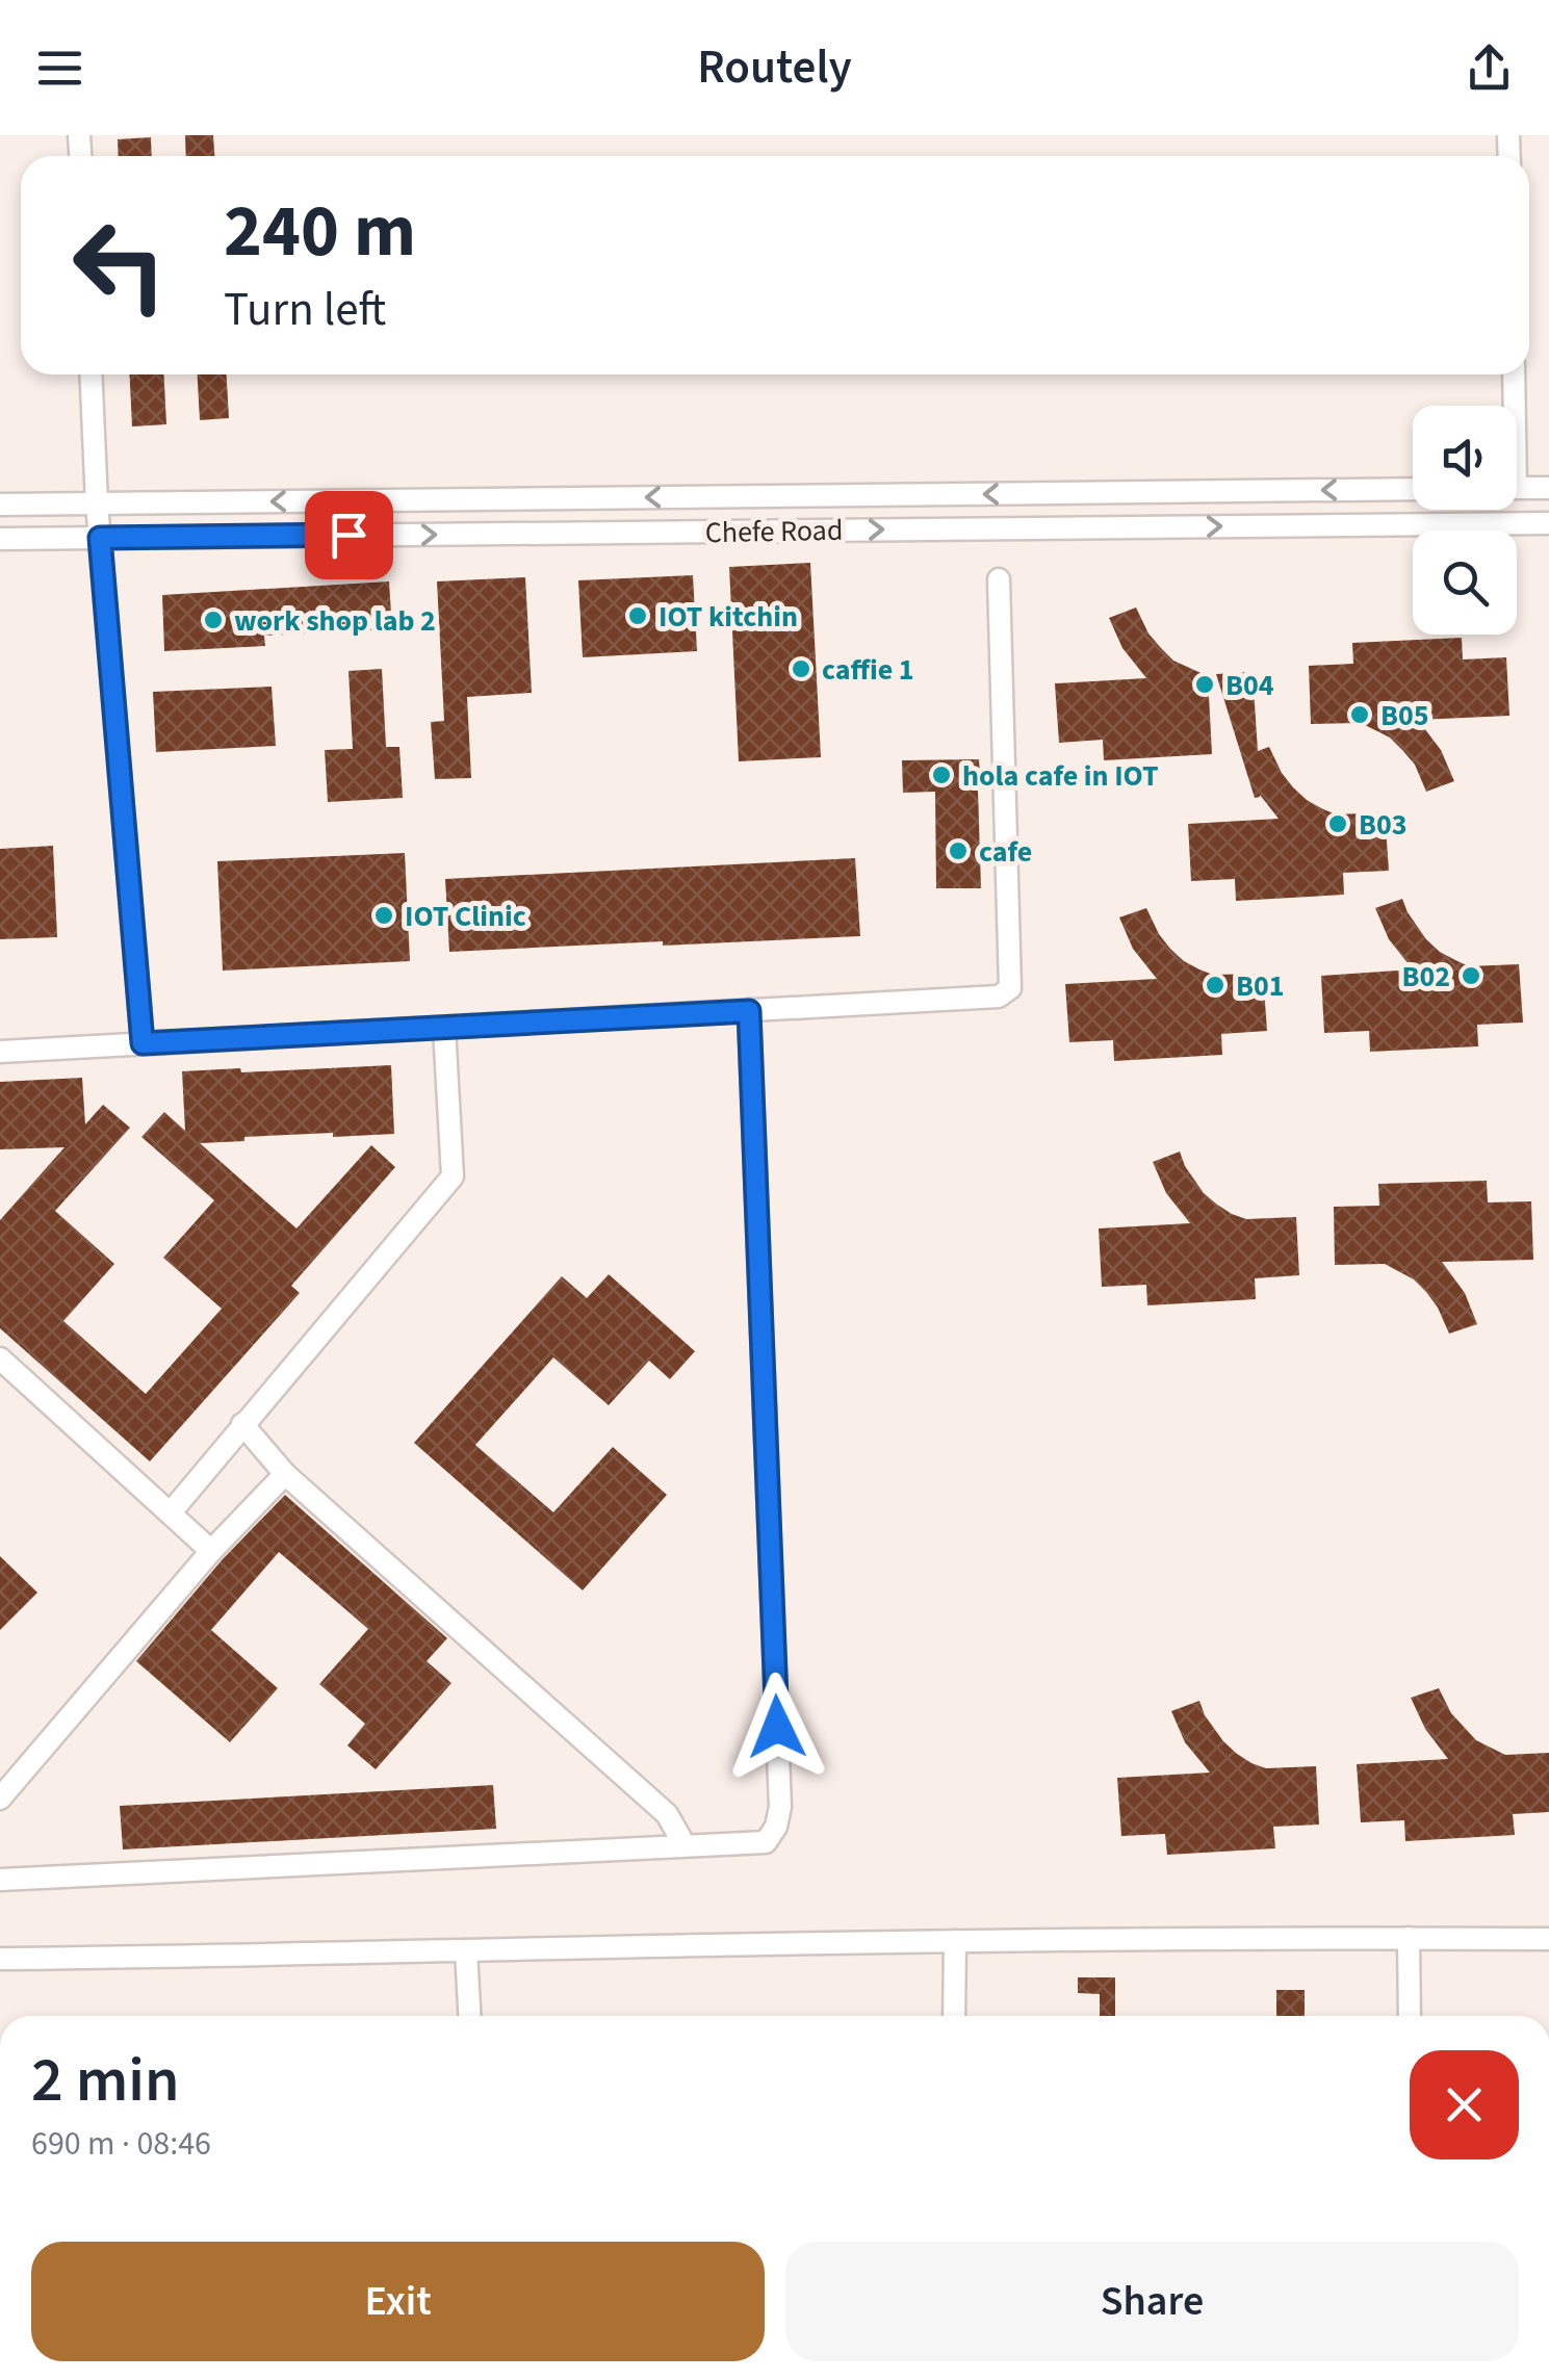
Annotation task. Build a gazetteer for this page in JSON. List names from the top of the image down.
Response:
{
  "streets": {
    "street": ["Chefe Road"]
  },
  "places": [
    "IOT kitchin",
    "work shop lab 2",
    "caffie 1",
    "B04",
    "B05",
    "hola cafe in IOT",
    "B03",
    "cafe",
    "IOT Clinic",
    "B02",
    "B01"
  ],
  "page": {
    "header": "Routely",
    "turn": ["240 m", "Turn left"],
    "heading": ["2 min", "690 m · 08:46"],
    "buttons": ["Exit", "Share"]
  }
}
